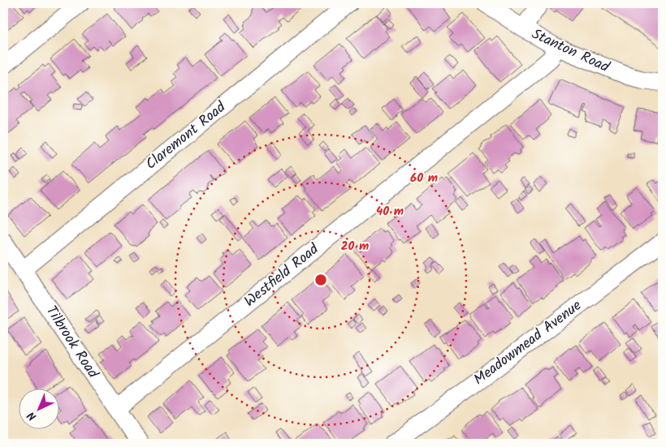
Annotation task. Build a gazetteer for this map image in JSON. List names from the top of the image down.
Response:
{
  "streets": {
    "street": [
      "Stanton Road",
      "Claremont Road",
      "Westfield Road",
      "Tilbrook Road",
      "Meadowmead Avenue"
    ]
  },
  "crossings": [
    ["Stanton Road", "Westfield Road"],
    ["Claremont Road", "Tilbrook Road"],
    ["Westfield Road", "Tilbrook Road"]
  ],
  "north": "bottom left",
  "rings": ["60 m", "40 m", "20 m"]
}
